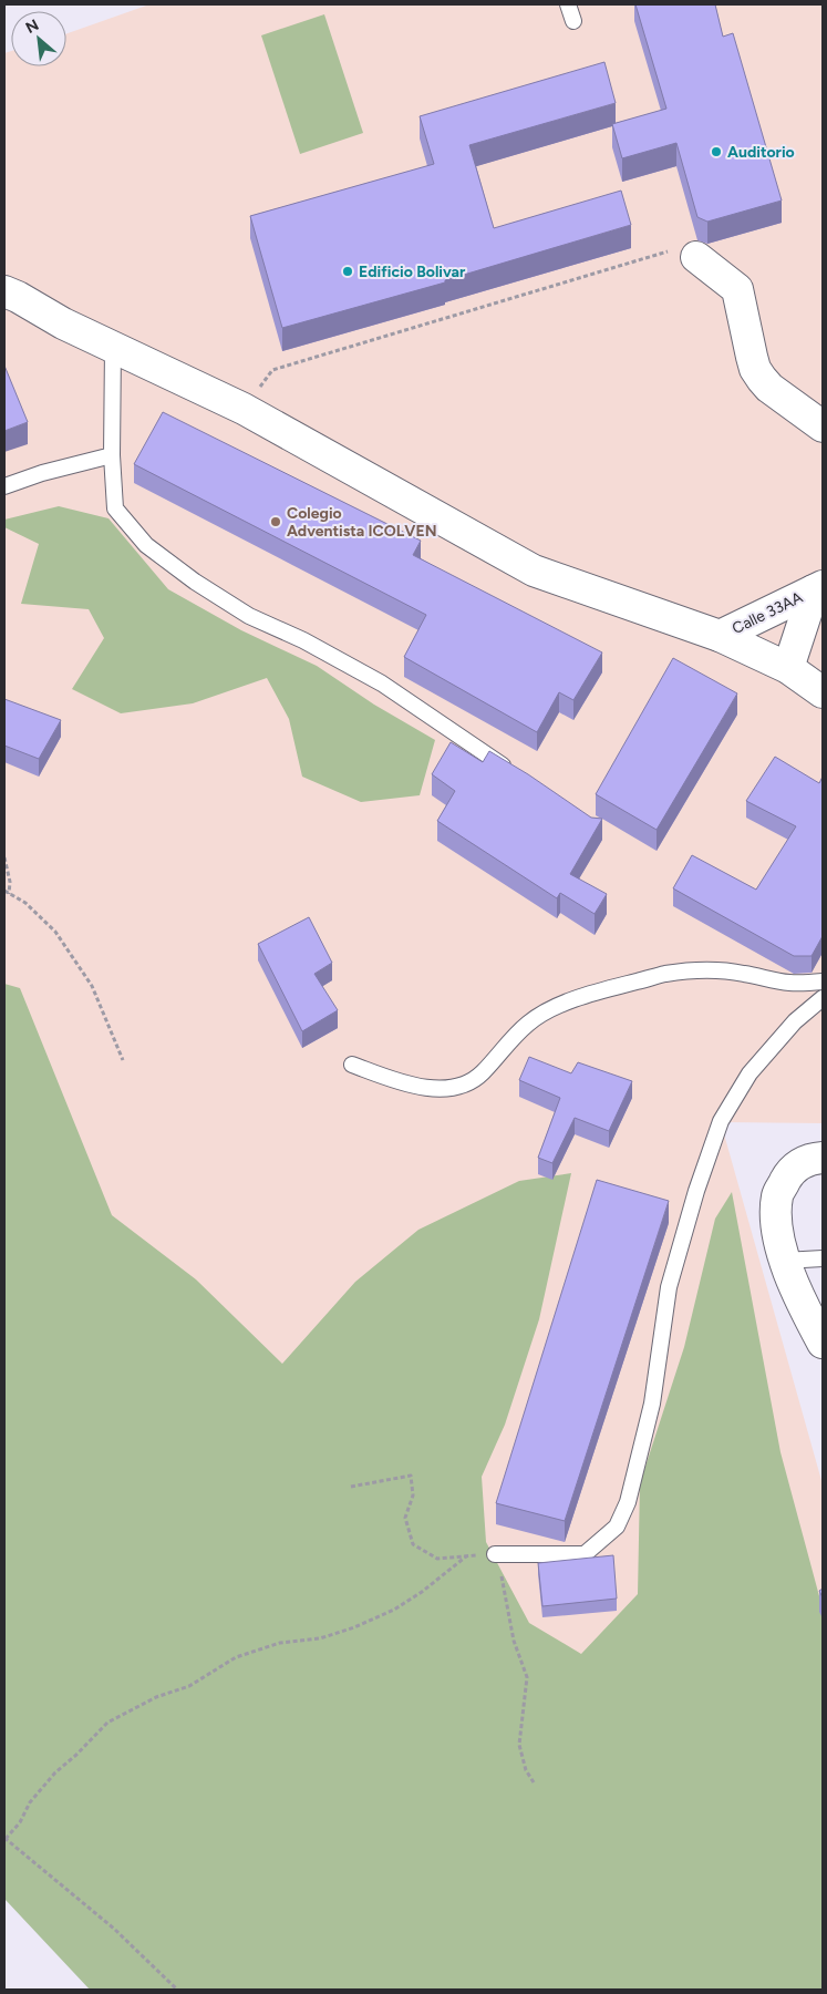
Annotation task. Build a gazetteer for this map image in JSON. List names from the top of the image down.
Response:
{
  "streets": {
    "street": ["Calle 33AA"]
  },
  "places": ["Auditorio", "Edificio Bolivar", "Colegio Adventista ICOLVEN"],
  "north": "top left"
}
